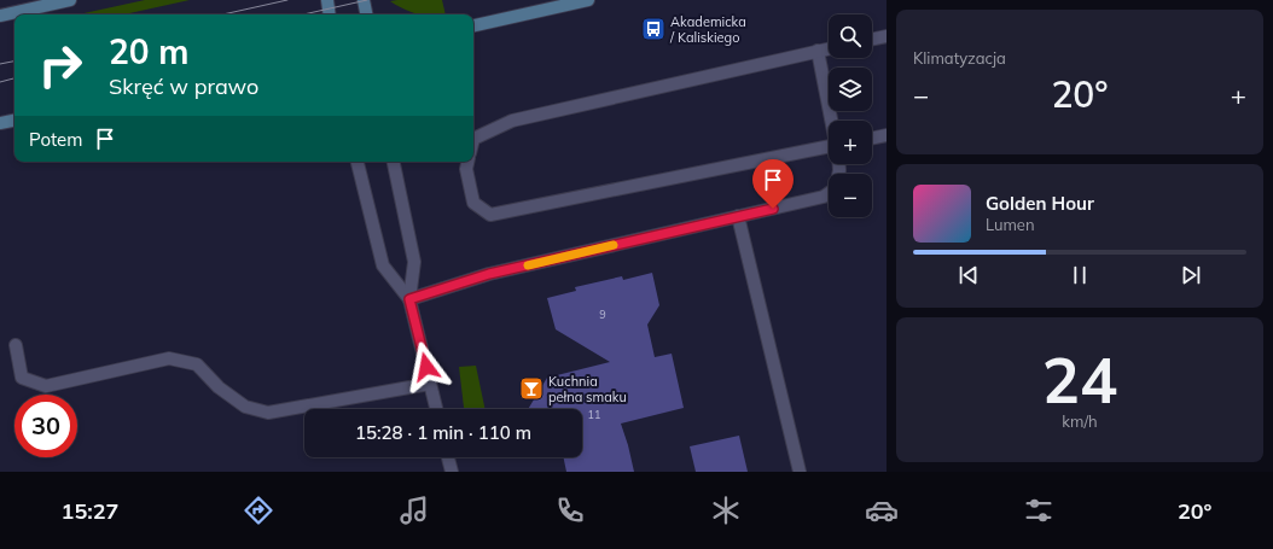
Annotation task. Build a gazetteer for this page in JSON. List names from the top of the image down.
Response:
{
  "places": {
    "bus stop": ["Akademicka / Kaliskiego"],
    "bar": ["Kuchnia pełna smaku"]
  },
  "house_numbers": ["9", "11"],
  "page": {
    "tile": [
      "Klimatyzacja",
      ["24", "km/h"]
    ],
    "map_buttons": ["+", "−"],
    "turn": ["20 m", "Skręć w prawo"],
    "heat": ["−", "20°", "+"],
    "then": "Potem",
    "song": ["Golden Hour", "Lumen"],
    "limit": "30",
    "trip": "15:28 · 1 min · 110 m",
    "tabs": ["15:27", "20°"]
  }
}
